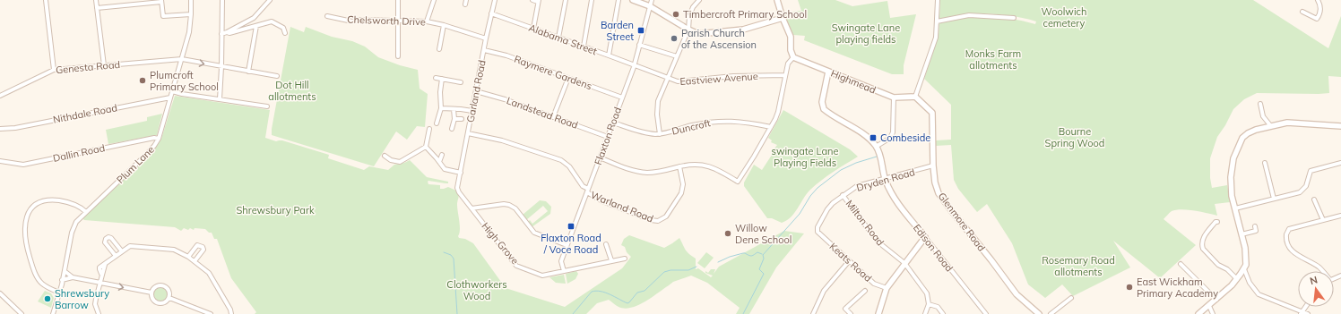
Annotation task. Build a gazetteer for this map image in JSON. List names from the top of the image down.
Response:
{
  "streets": {
    "street": [
      "Chelsworth Drive",
      "Alabama Street",
      "Genesta Road",
      "Raymere Gardens",
      "Eastview Avenue",
      "Highmead",
      "Garland Road",
      "Landstead Road",
      "Nithdale Road",
      "Duncroft",
      "Flaxton Road",
      "Dallin Road",
      "Plum Lane",
      "Dryden Road",
      "Warland Road",
      "Glenmore Road",
      "Milton Road",
      "High Grove",
      "Edison Road",
      "Keats Road"
    ]
  },
  "crossings": [
    ["Chelsworth Drive", "Garland Road"],
    ["Alabama Street", "Eastview Avenue"],
    ["Alabama Street", "Garland Road"],
    ["Alabama Street", "Flaxton Road"],
    ["Genesta Road", "Plum Lane"],
    ["Raymere Gardens", "Garland Road"],
    ["Raymere Gardens", "Flaxton Road"],
    ["Eastview Avenue", "Flaxton Road"],
    ["Highmead", "Glenmore Road"],
    ["Garland Road", "Landstead Road"],
    ["Garland Road", "Warland Road"],
    ["Garland Road", "High Grove"],
    ["Landstead Road", "Flaxton Road"],
    ["Nithdale Road", "Plum Lane"],
    ["Duncroft", "Flaxton Road"],
    ["Flaxton Road", "Warland Road"],
    ["Flaxton Road", "High Grove"],
    ["Dallin Road", "Plum Lane"],
    ["Dryden Road", "Glenmore Road"],
    ["Dryden Road", "Milton Road"],
    ["Dryden Road", "Edison Road"],
    ["Dryden Road", "Keats Road"]
  ],
  "parks": [
    "Woolwich cemetery",
    "Swingate Lane playing fields",
    "Monks Farm allotments",
    "Dot Hill allotments",
    "Bourne Spring Wood",
    "swingate Lane Playing Fields",
    "Shrewsbury Park",
    "Rosemary Road allotments",
    "Clothworkers Wood"
  ],
  "places": {
    "other": [
      "Timbercroft Primary School",
      "Parish Church of the Ascension",
      "Plumcroft Primary School",
      "Willow Dene School",
      "East Wickham Primary Academy",
      "Shrewsbury Barrow"
    ],
    "transit": ["Barden Street", "Combeside", "Flaxton Road / Voce Road"]
  },
  "north": "top"
}
